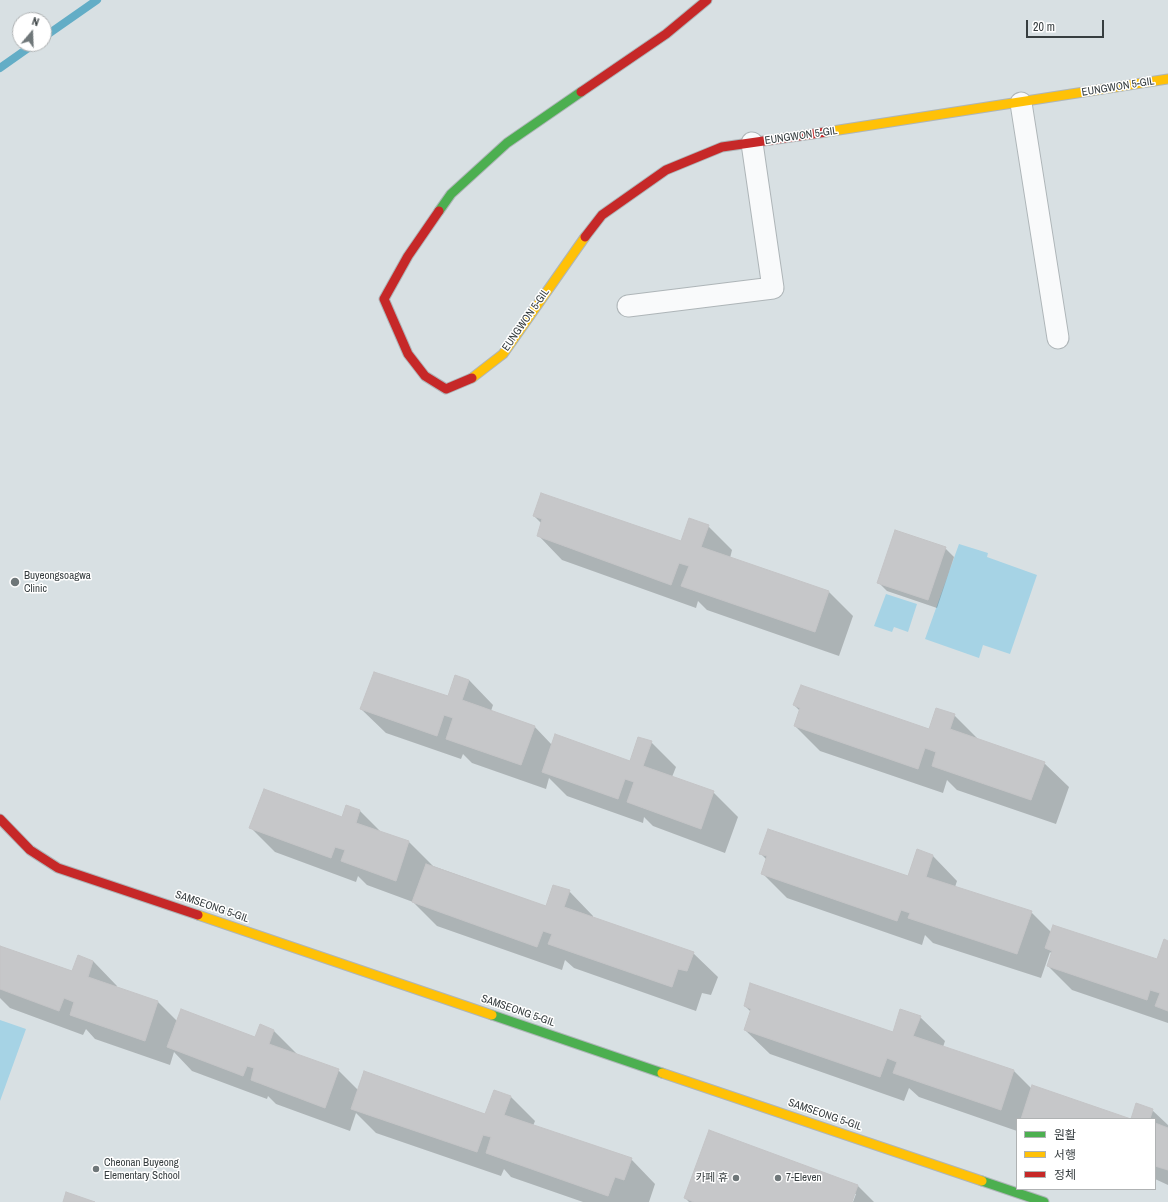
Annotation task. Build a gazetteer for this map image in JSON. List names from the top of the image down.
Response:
{
  "streets": {
    "street": ["EUNGWON 5-GIL", "SAMSEONG 5-GIL"]
  },
  "places": [
    "Buyeongsoagwa Clinic",
    "Cheonan Buyeong Elementary School",
    "카페 휴",
    "7-Eleven"
  ],
  "legend": ["원활", "서행", "정체"],
  "scale_bar": "20 m",
  "north": "top"
}
